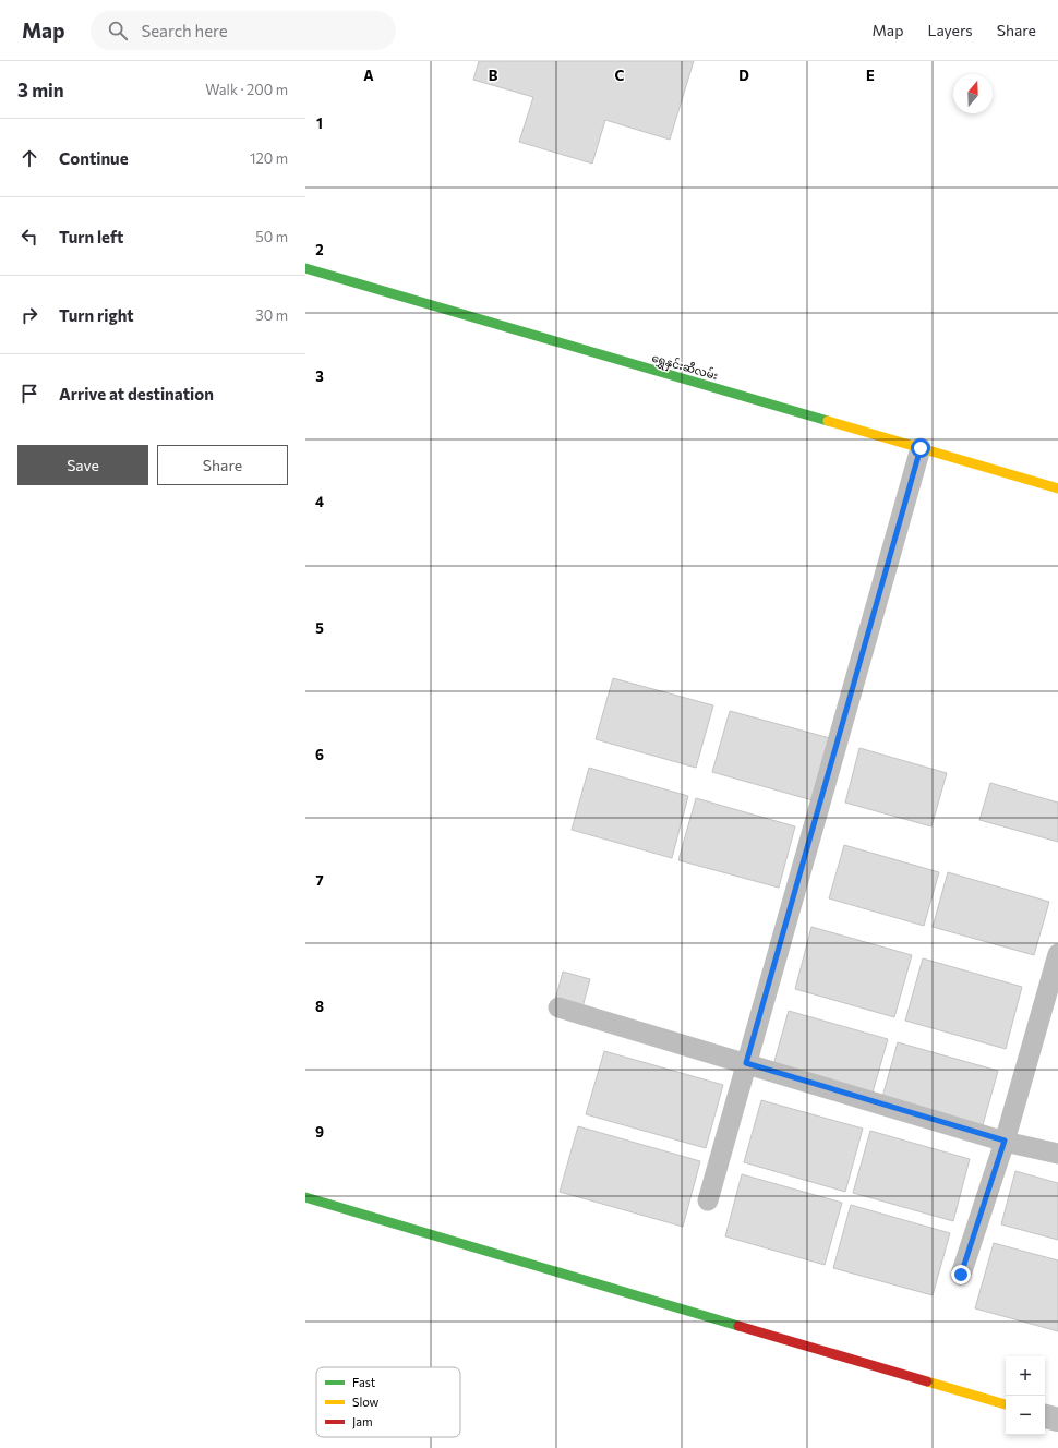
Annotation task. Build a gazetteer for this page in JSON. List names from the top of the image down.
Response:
{
  "streets": {
    "street": ["ရွှေနှင်းဆီလမ်း"]
  },
  "legend": ["Fast", "Slow", "Jam"],
  "north": "top",
  "page": {
    "header": "Map",
    "search": "Search here",
    "nav": ["Map", "Layers", "Share"],
    "heading": ["3 min", "Walk · 200 m"],
    "list": [
      ["Continue", "120 m"],
      ["Turn left", "50 m"],
      ["Turn right", "30 m"],
      "Arrive at destination"
    ],
    "buttons": ["Save", "Share"],
    "map_buttons": ["+", "−"]
  },
  "grid": {
    "columns": [
      "A",
      "B",
      "C",
      "D",
      "E"
    ],
    "rows": [
      "1",
      "2",
      "3",
      "4",
      "5",
      "6",
      "7",
      "8",
      "9"
    ]
  }
}
